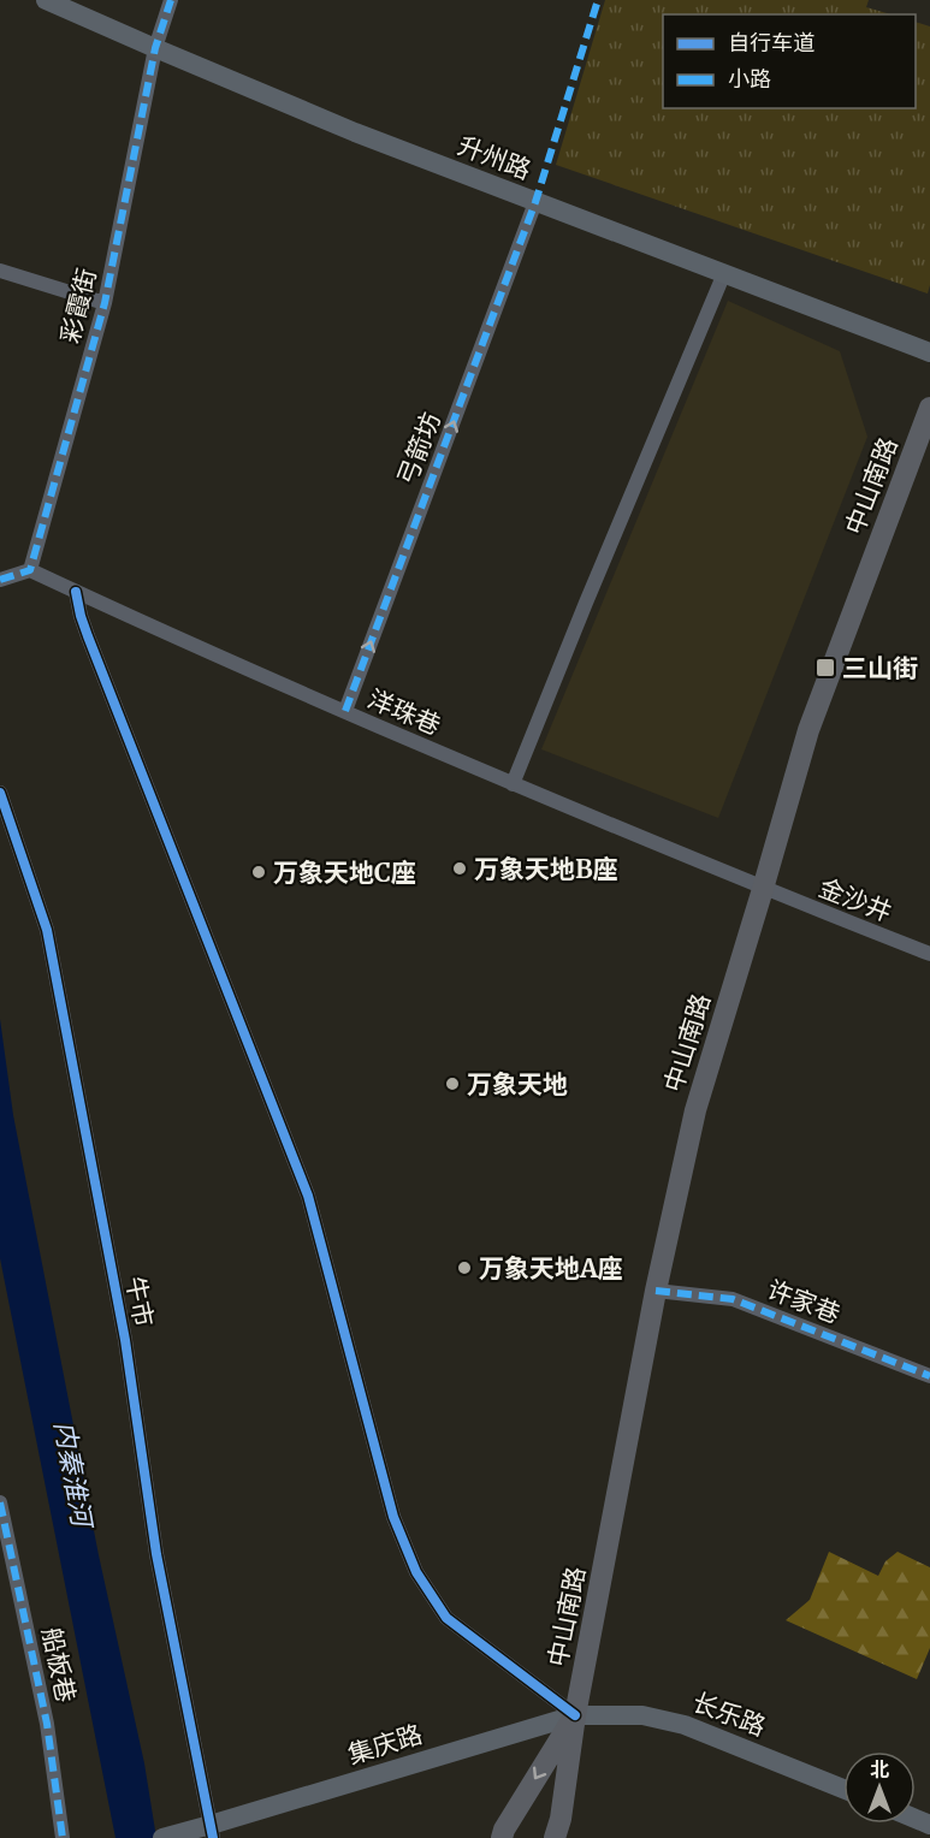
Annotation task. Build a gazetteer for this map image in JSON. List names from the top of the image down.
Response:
{
  "streets": {
    "main road": [
      "升州路",
      "中山南路",
      "长乐路",
      "集庆路"
    ],
    "street": [
      "彩霞街",
      "弓箭坊",
      "洋珠巷",
      "金沙井",
      "牛市",
      "许家巷",
      "船板巷"
    ]
  },
  "crossings": [
    ["升州路", "彩霞街"],
    ["升州路", "弓箭坊"],
    ["彩霞街", "洋珠巷"],
    ["弓箭坊", "洋珠巷"],
    ["中山南路", "洋珠巷"],
    ["中山南路", "金沙井"],
    ["中山南路", "许家巷"],
    ["中山南路", "长乐路"],
    ["中山南路", "集庆路"],
    ["洋珠巷", "金沙井"],
    ["牛市", "集庆路"],
    ["长乐路", "集庆路"]
  ],
  "one_way": ["弓箭坊"],
  "water": ["内秦淮河"],
  "places": {
    "transit": ["三山街"],
    "other": [
      "万象天地B座",
      "万象天地C座",
      "万象天地",
      "万象天地A座"
    ]
  },
  "legend": ["自行车道", "小路"],
  "north": "top"
}
